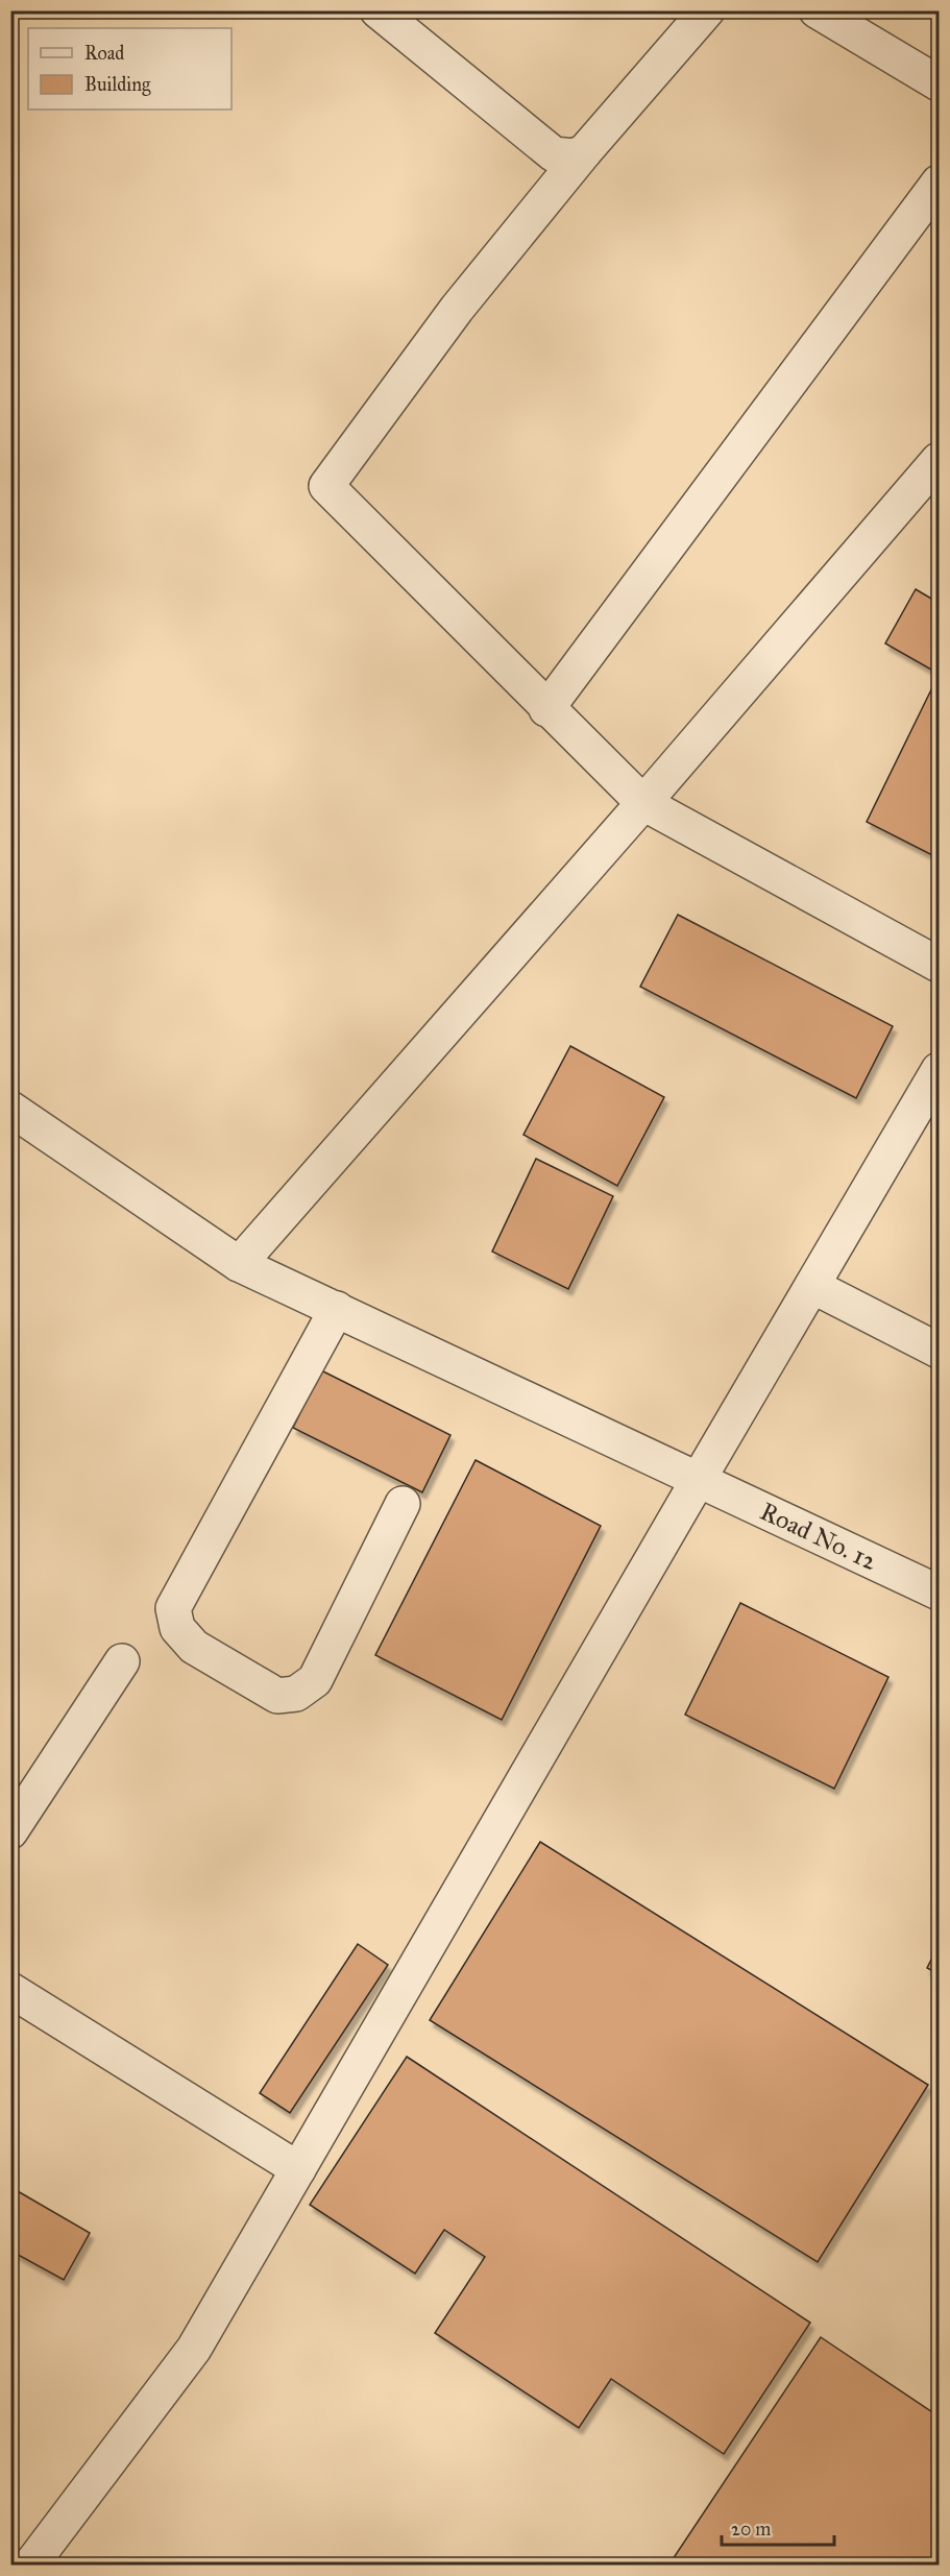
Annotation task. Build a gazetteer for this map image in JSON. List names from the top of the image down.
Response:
{
  "streets": {
    "street": ["Road No. 12"]
  },
  "legend": ["Road", "Building"],
  "scale_bar": "20 m"
}
